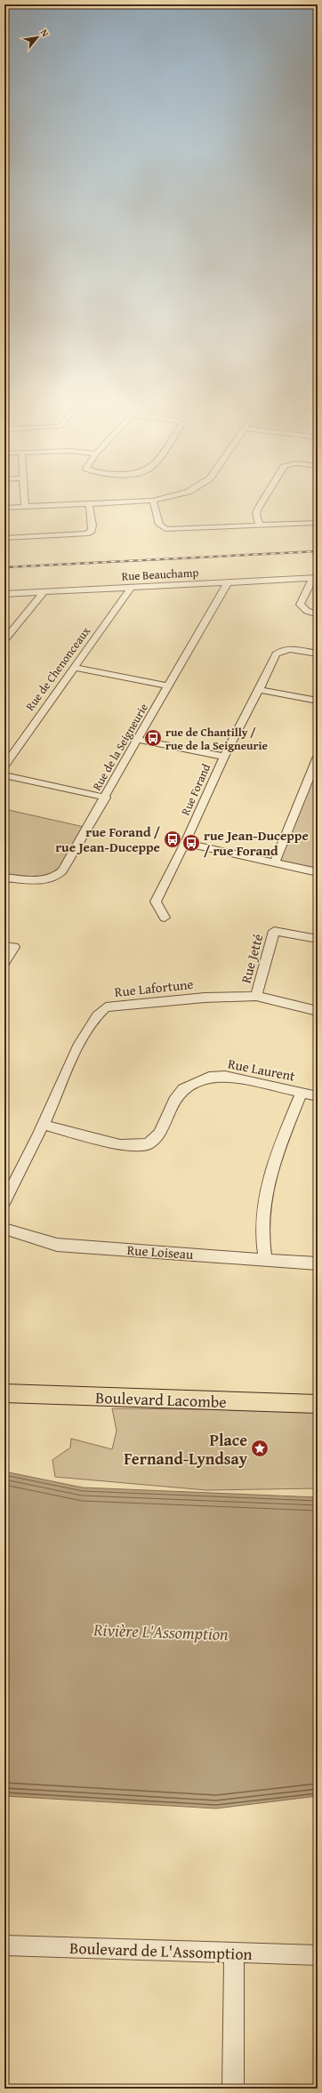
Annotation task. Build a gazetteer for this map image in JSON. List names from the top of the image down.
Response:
{
  "streets": {
    "main road": ["Boulevard Lacombe"],
    "street": [
      "Rue Beauchamp",
      "Rue de Chenonceaux",
      "Rue de la Seigneurie",
      "Rue Forand",
      "Rue Jetté",
      "Rue Lafortune",
      "Rue Laurent",
      "Rue Loiseau",
      "Boulevard de L'Assomption"
    ]
  },
  "crossings": [
    ["Rue Beauchamp", "Rue de Chenonceaux"],
    ["Rue Beauchamp", "Rue de la Seigneurie"],
    ["Rue Jetté", "Rue Lafortune"],
    ["Rue Lafortune", "Rue Laurent"]
  ],
  "water": ["Rivière L'Assomption"],
  "places": {
    "bus stop": ["rue de Chantilly / rue de la Seigneurie", "rue Forand / rue Jean-Duceppe", "rue Jean-Duceppe / rue Forand"],
    "place": ["Place Fernand-Lyndsay"]
  },
  "north": "top right"
}
